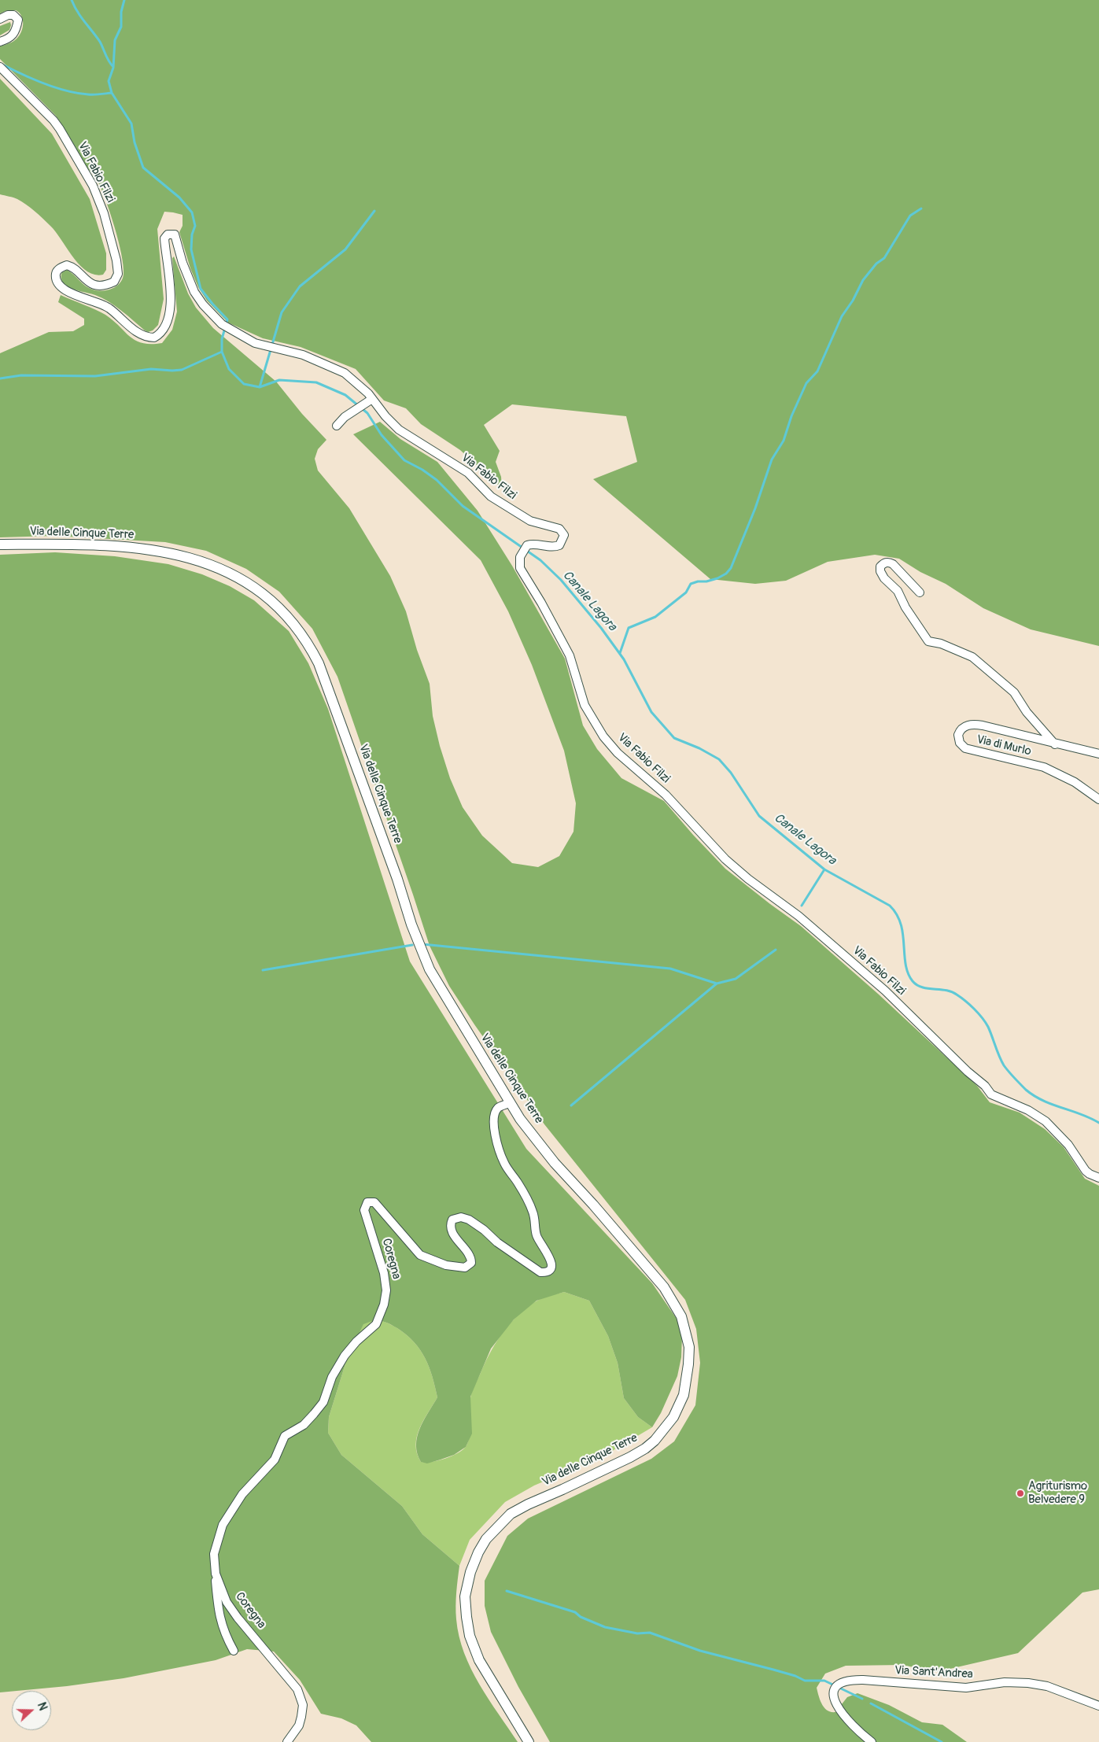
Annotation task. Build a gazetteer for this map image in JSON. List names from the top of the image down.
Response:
{
  "streets": {
    "main road": ["Via delle Cinque Terre"],
    "street": [
      "Via Fabio Filzi",
      "Via di Murlo",
      "Coregna",
      "Via Sant'Andrea"
    ]
  },
  "crossings": [
    ["Via delle Cinque Terre", "Coregna"]
  ],
  "water": ["Canale Lagora"],
  "places": ["Agriturismo Belvedere 9"],
  "north": "right"
}
